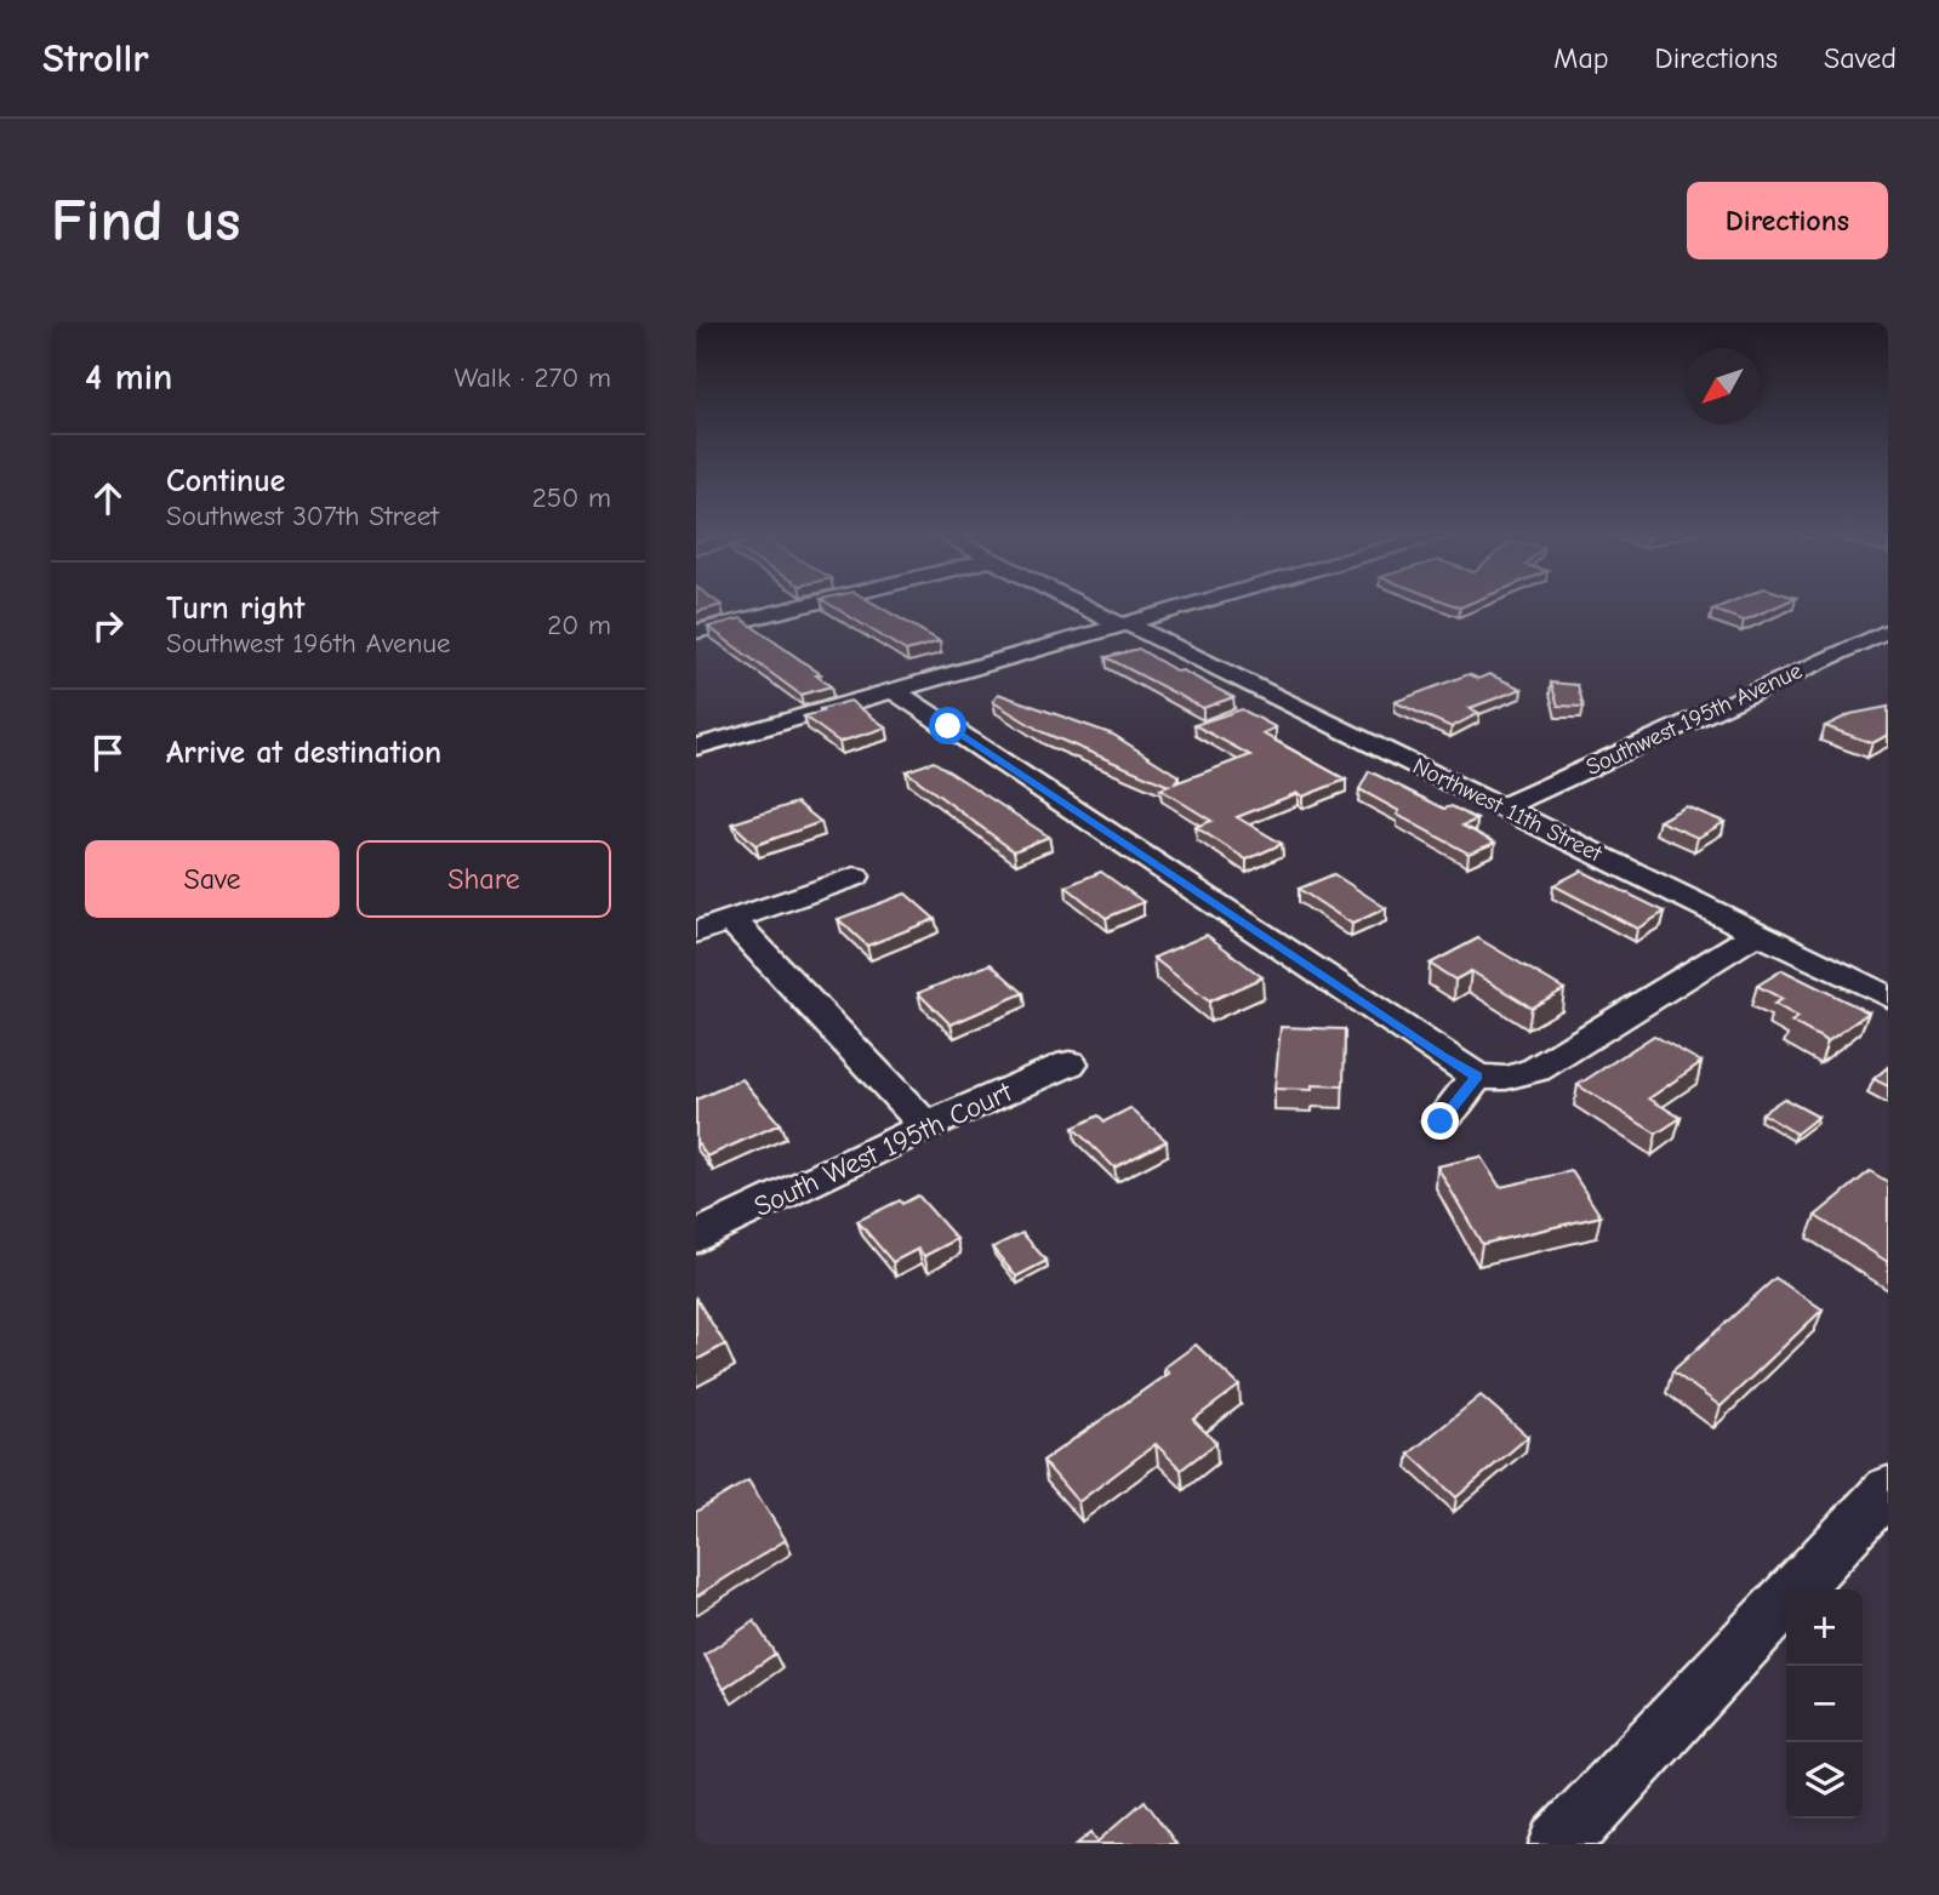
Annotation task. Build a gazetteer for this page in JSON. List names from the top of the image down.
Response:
{
  "streets": {
    "street": ["Southwest 195th Avenue", "Northwest 11th Street", "South West 195th Court"]
  },
  "crossings": [
    ["Southwest 195th Avenue", "Northwest 11th Street"]
  ],
  "north": "bottom left",
  "page": {
    "header": "Strollr",
    "nav": ["Map", "Directions", "Saved"],
    "buttons": [
      "Directions",
      ["Save", "Share"]
    ],
    "title": "Find us",
    "heading": ["4 min", "Walk · 270 m"],
    "list": [
      ["Continue", "Southwest 307th Street", "250 m"],
      ["Turn right", "Southwest 196th Avenue", "20 m"],
      "Arrive at destination"
    ],
    "map_buttons": ["+", "−"]
  }
}
